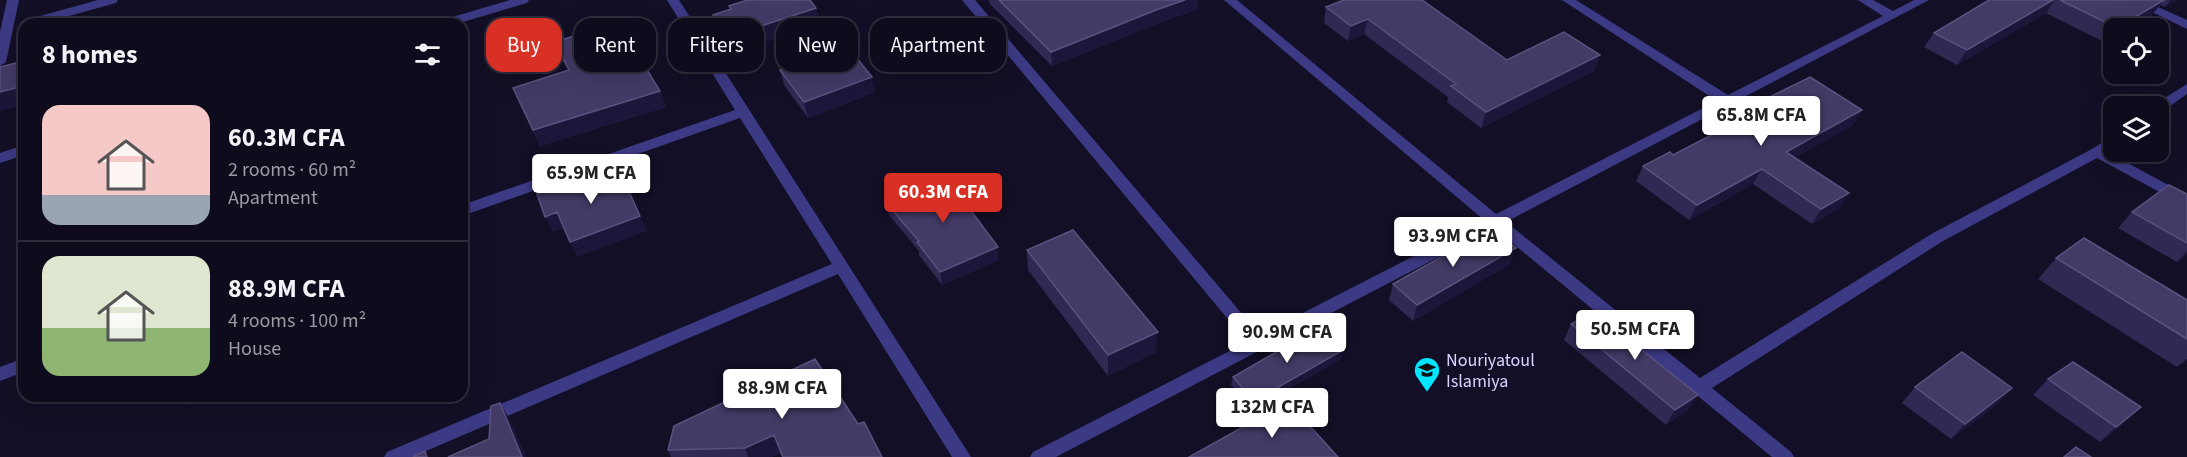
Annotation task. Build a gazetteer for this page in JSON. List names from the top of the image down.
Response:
{
  "places": {
    "school or university": ["Nouriyatoul Islamiya"]
  },
  "page": {
    "chip": [
      "Buy",
      "Rent",
      "Filters",
      "New",
      "Apartment"
    ],
    "heading": "8 homes",
    "list": [
      {
        "name": "60.3M CFA",
        "note": "2 rooms · 60 m² · Apartment"
      },
      {
        "name": "88.9M CFA",
        "note": "4 rooms · 100 m² · House"
      }
    ],
    "price": [
      "65.8M CFA",
      "65.9M CFA",
      "60.3M CFA",
      "93.9M CFA",
      "50.5M CFA",
      "90.9M CFA",
      "88.9M CFA",
      "132M CFA"
    ]
  }
}
